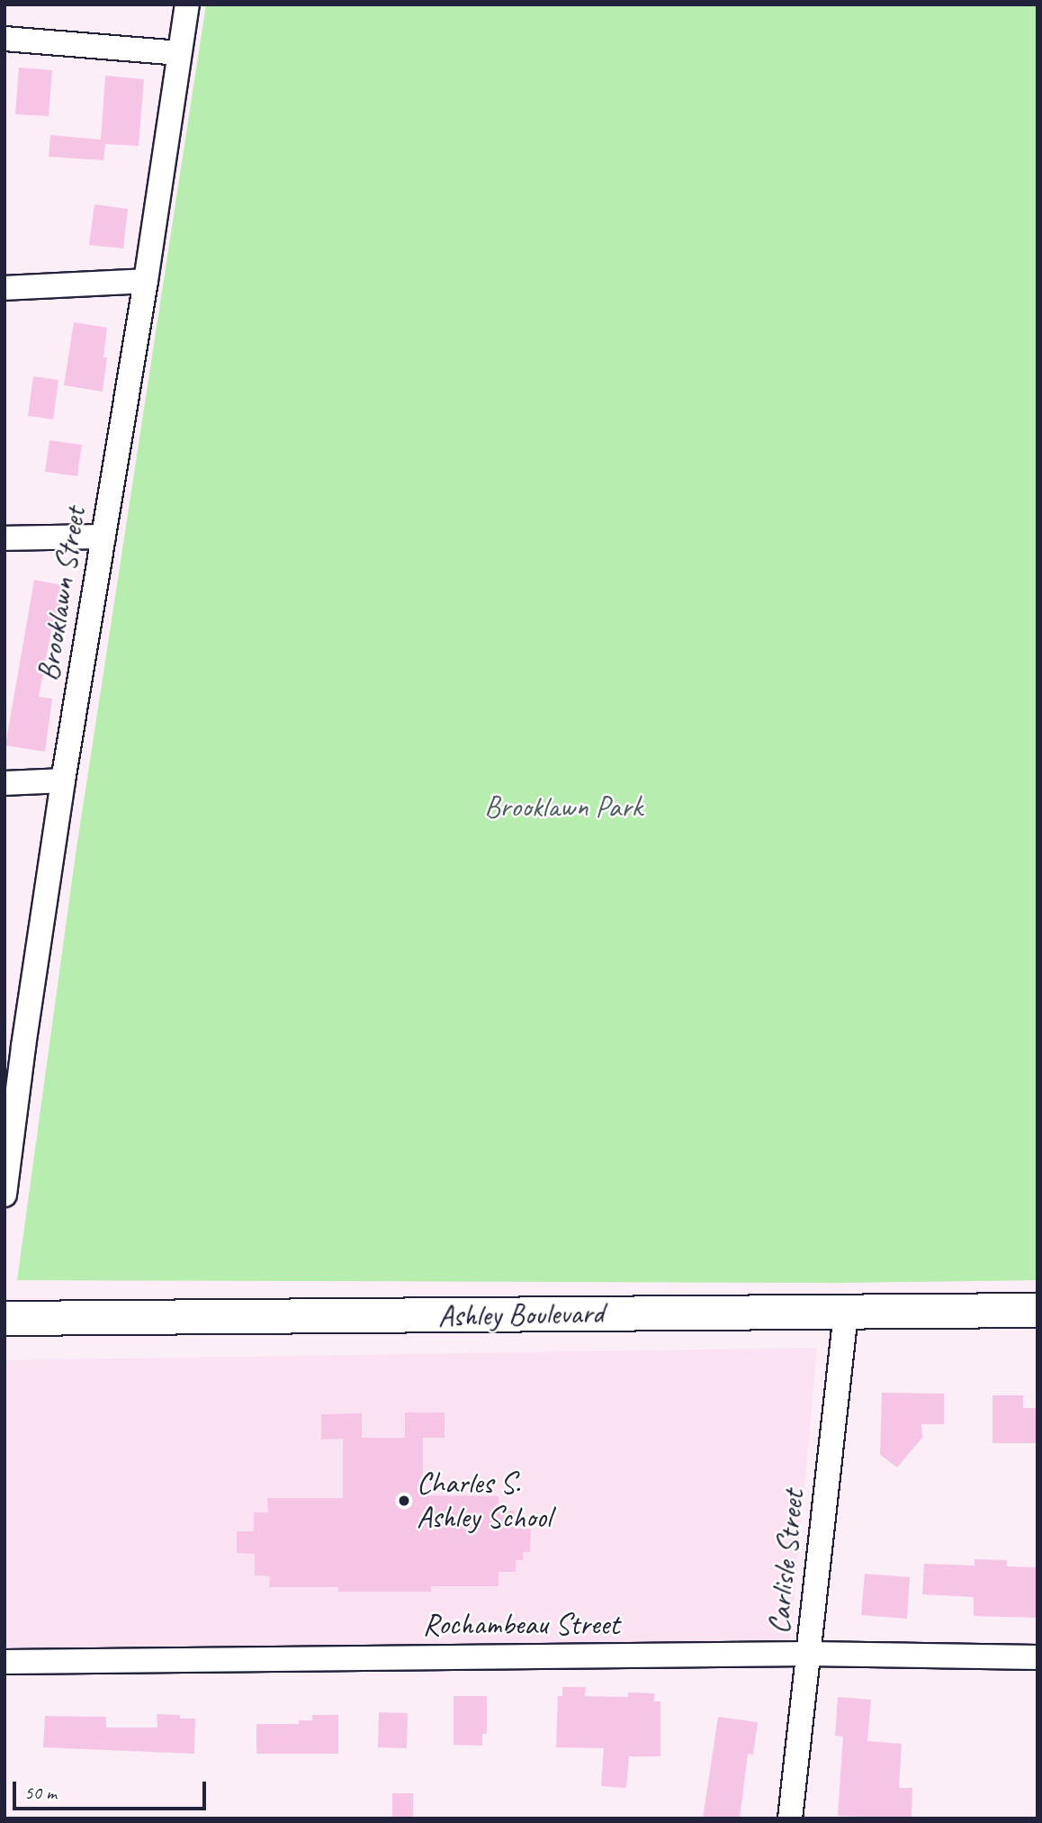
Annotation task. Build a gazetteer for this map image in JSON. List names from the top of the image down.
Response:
{
  "streets": {
    "main road": ["Ashley Boulevard"],
    "street": ["Brooklawn Street", "Carlisle Street", "Rochambeau Street"]
  },
  "crossings": [
    ["Ashley Boulevard", "Carlisle Street"],
    ["Carlisle Street", "Rochambeau Street"]
  ],
  "parks": ["Brooklawn Park"],
  "places": ["Charles S. Ashley School"],
  "scale_bar": "50 m"
}
